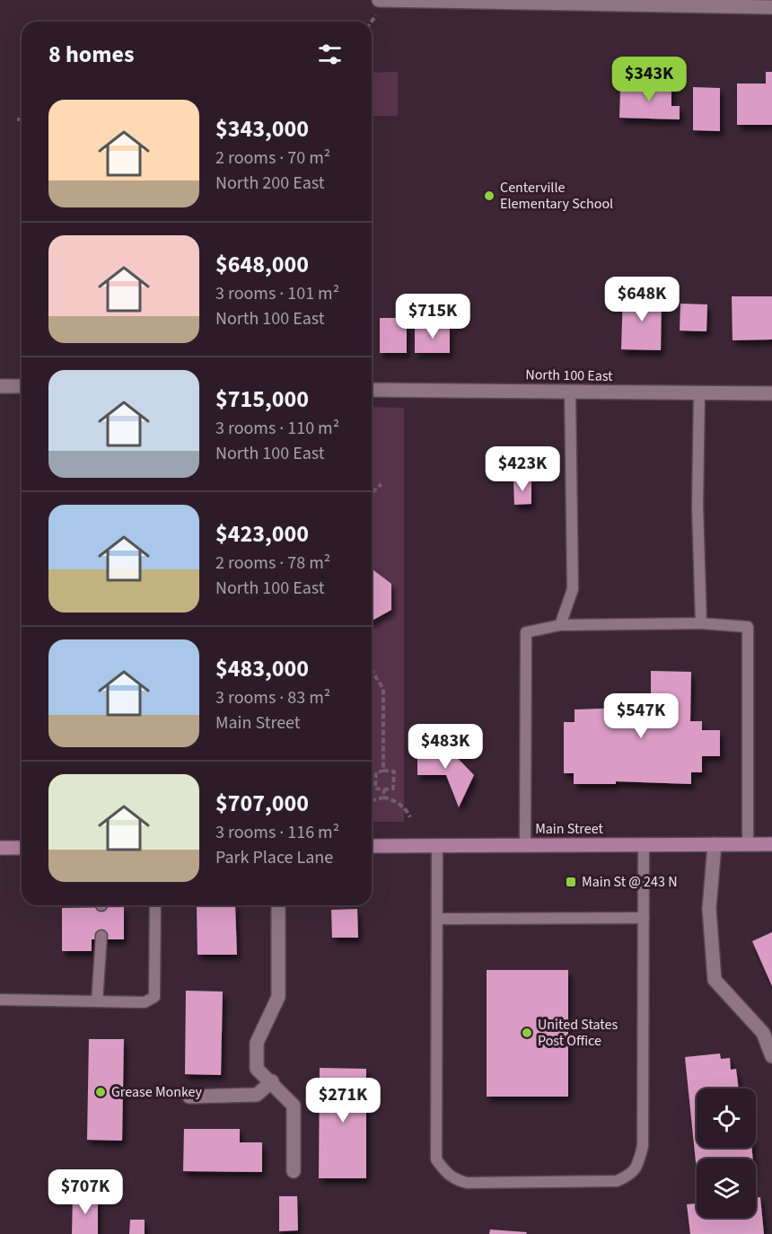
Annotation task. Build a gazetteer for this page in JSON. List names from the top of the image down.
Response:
{
  "streets": {
    "main road": ["Main Street"],
    "street": ["North 100 East"]
  },
  "places": {
    "other": ["Centerville Elementary School", "United States Post Office", "Grease Monkey"],
    "transit": ["Main St @ 243 N"]
  },
  "page": {
    "heading": "8 homes",
    "price": [
      "$343K",
      "$648K",
      "$715K",
      "$423K",
      "$547K",
      "$483K",
      "$271K",
      "$707K"
    ],
    "list": [
      {
        "name": "$343,000",
        "note": "2 rooms · 70 m² · North 200 East"
      },
      {
        "name": "$648,000",
        "note": "3 rooms · 101 m² · North 100 East"
      },
      {
        "name": "$715,000",
        "note": "3 rooms · 110 m² · North 100 East"
      },
      {
        "name": "$423,000",
        "note": "2 rooms · 78 m² · North 100 East"
      },
      {
        "name": "$483,000",
        "note": "3 rooms · 83 m² · Main Street"
      },
      {
        "name": "$707,000",
        "note": "3 rooms · 116 m² · Park Place Lane"
      }
    ]
  }
}
